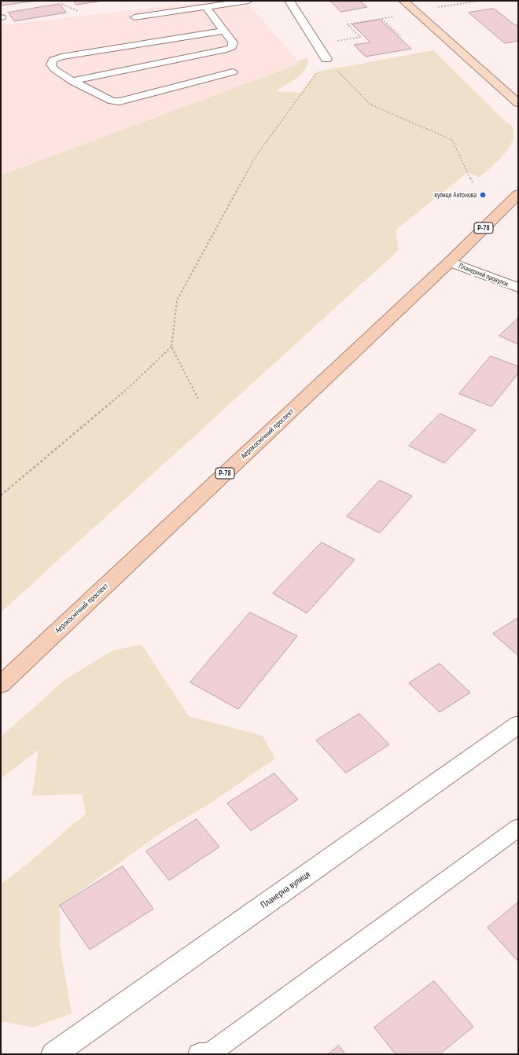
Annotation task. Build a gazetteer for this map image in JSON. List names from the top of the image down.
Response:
{
  "streets": {
    "highway": ["Р-78", "Аерокосмічний проспект"],
    "street": ["Планерний провулок", "Планерна вулиця"]
  },
  "crossings": [
    ["Планерний провулок", "Аерокосмічний проспект"]
  ],
  "places": ["вулиця Антонова"]
}
